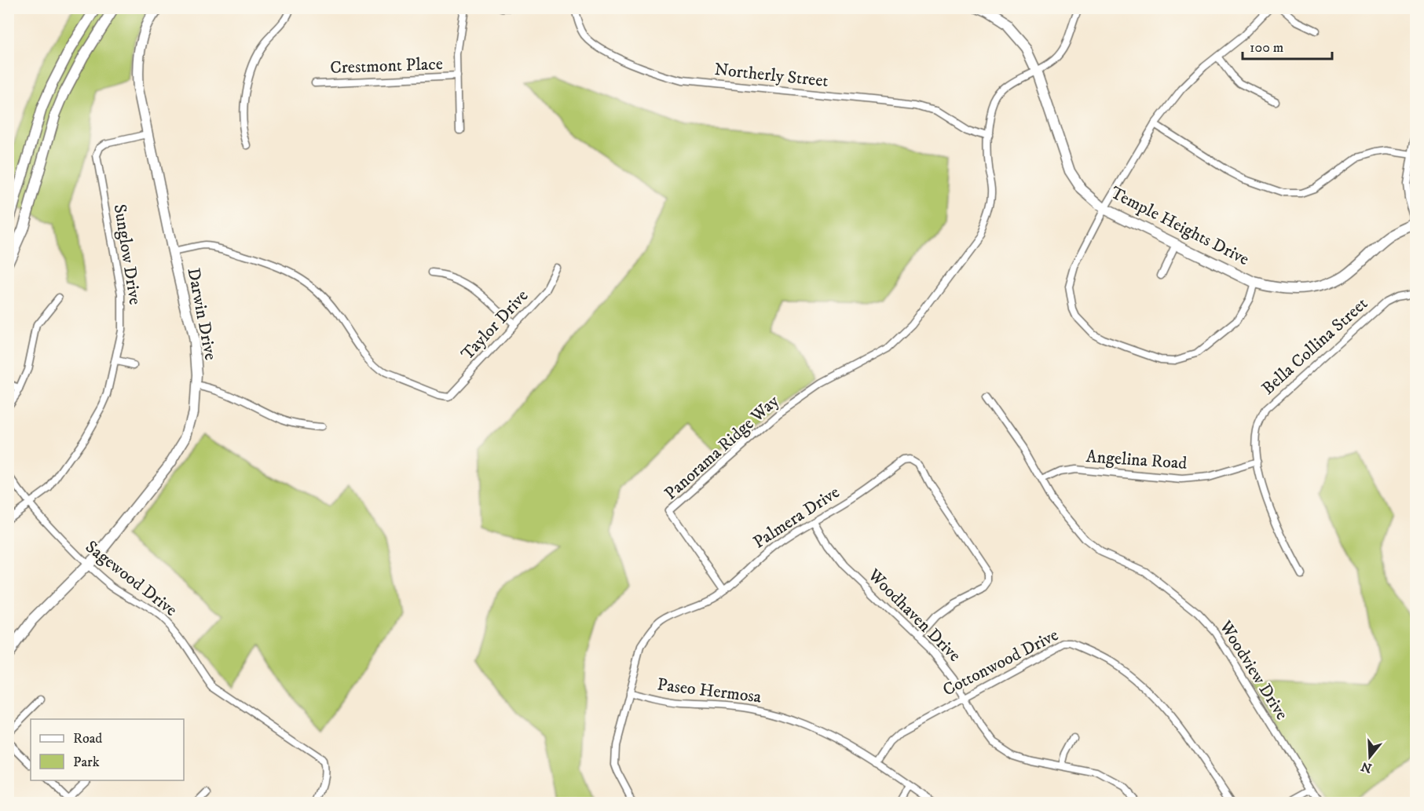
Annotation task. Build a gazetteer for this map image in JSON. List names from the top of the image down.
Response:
{
  "streets": {
    "street": [
      "Crestmont Place",
      "Northerly Street",
      "Temple Heights Drive",
      "Sunglow Drive",
      "Darwin Drive",
      "Taylor Drive",
      "Bella Collina Street",
      "Panorama Ridge Way",
      "Angelina Road",
      "Palmera Drive",
      "Sagewood Drive",
      "Woodhaven Drive",
      "Cottonwood Drive",
      "Woodview Drive",
      "Paseo Hermosa"
    ]
  },
  "crossings": [
    ["Northerly Street", "Panorama Ridge Way"],
    ["Sunglow Drive", "Darwin Drive"],
    ["Sunglow Drive", "Sagewood Drive"],
    ["Darwin Drive", "Taylor Drive"],
    ["Darwin Drive", "Sagewood Drive"],
    ["Bella Collina Street", "Angelina Road"],
    ["Panorama Ridge Way", "Palmera Drive"],
    ["Angelina Road", "Woodview Drive"],
    ["Palmera Drive", "Woodhaven Drive"],
    ["Palmera Drive", "Paseo Hermosa"],
    ["Woodhaven Drive", "Cottonwood Drive"],
    ["Cottonwood Drive", "Paseo Hermosa"]
  ],
  "legend": ["Road", "Park"],
  "scale_bar": "100 m",
  "north": "bottom"
}
